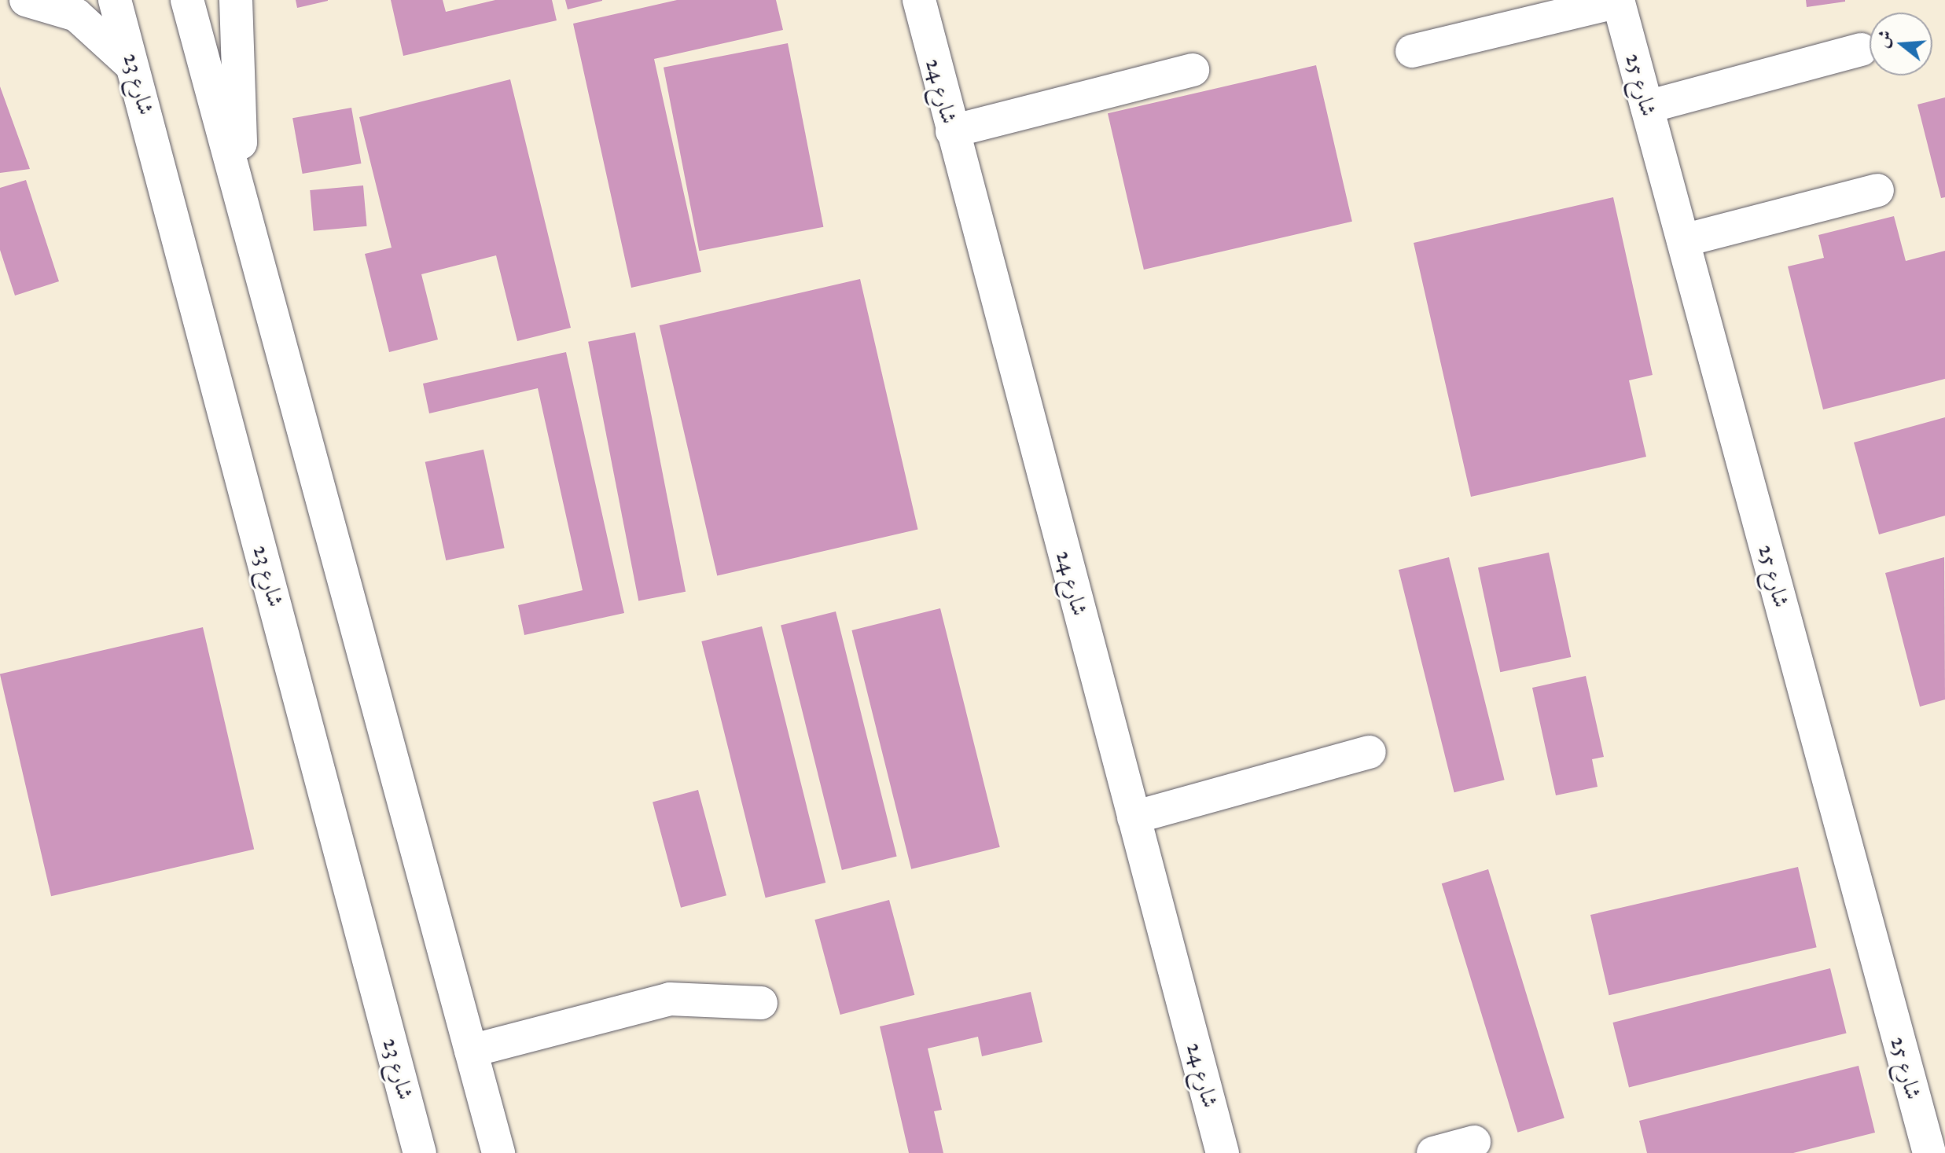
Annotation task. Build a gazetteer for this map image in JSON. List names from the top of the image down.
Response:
{
  "streets": {
    "street": ["شارع 23", "شارع 25", "شارع 24"]
  },
  "north": "left"
}
